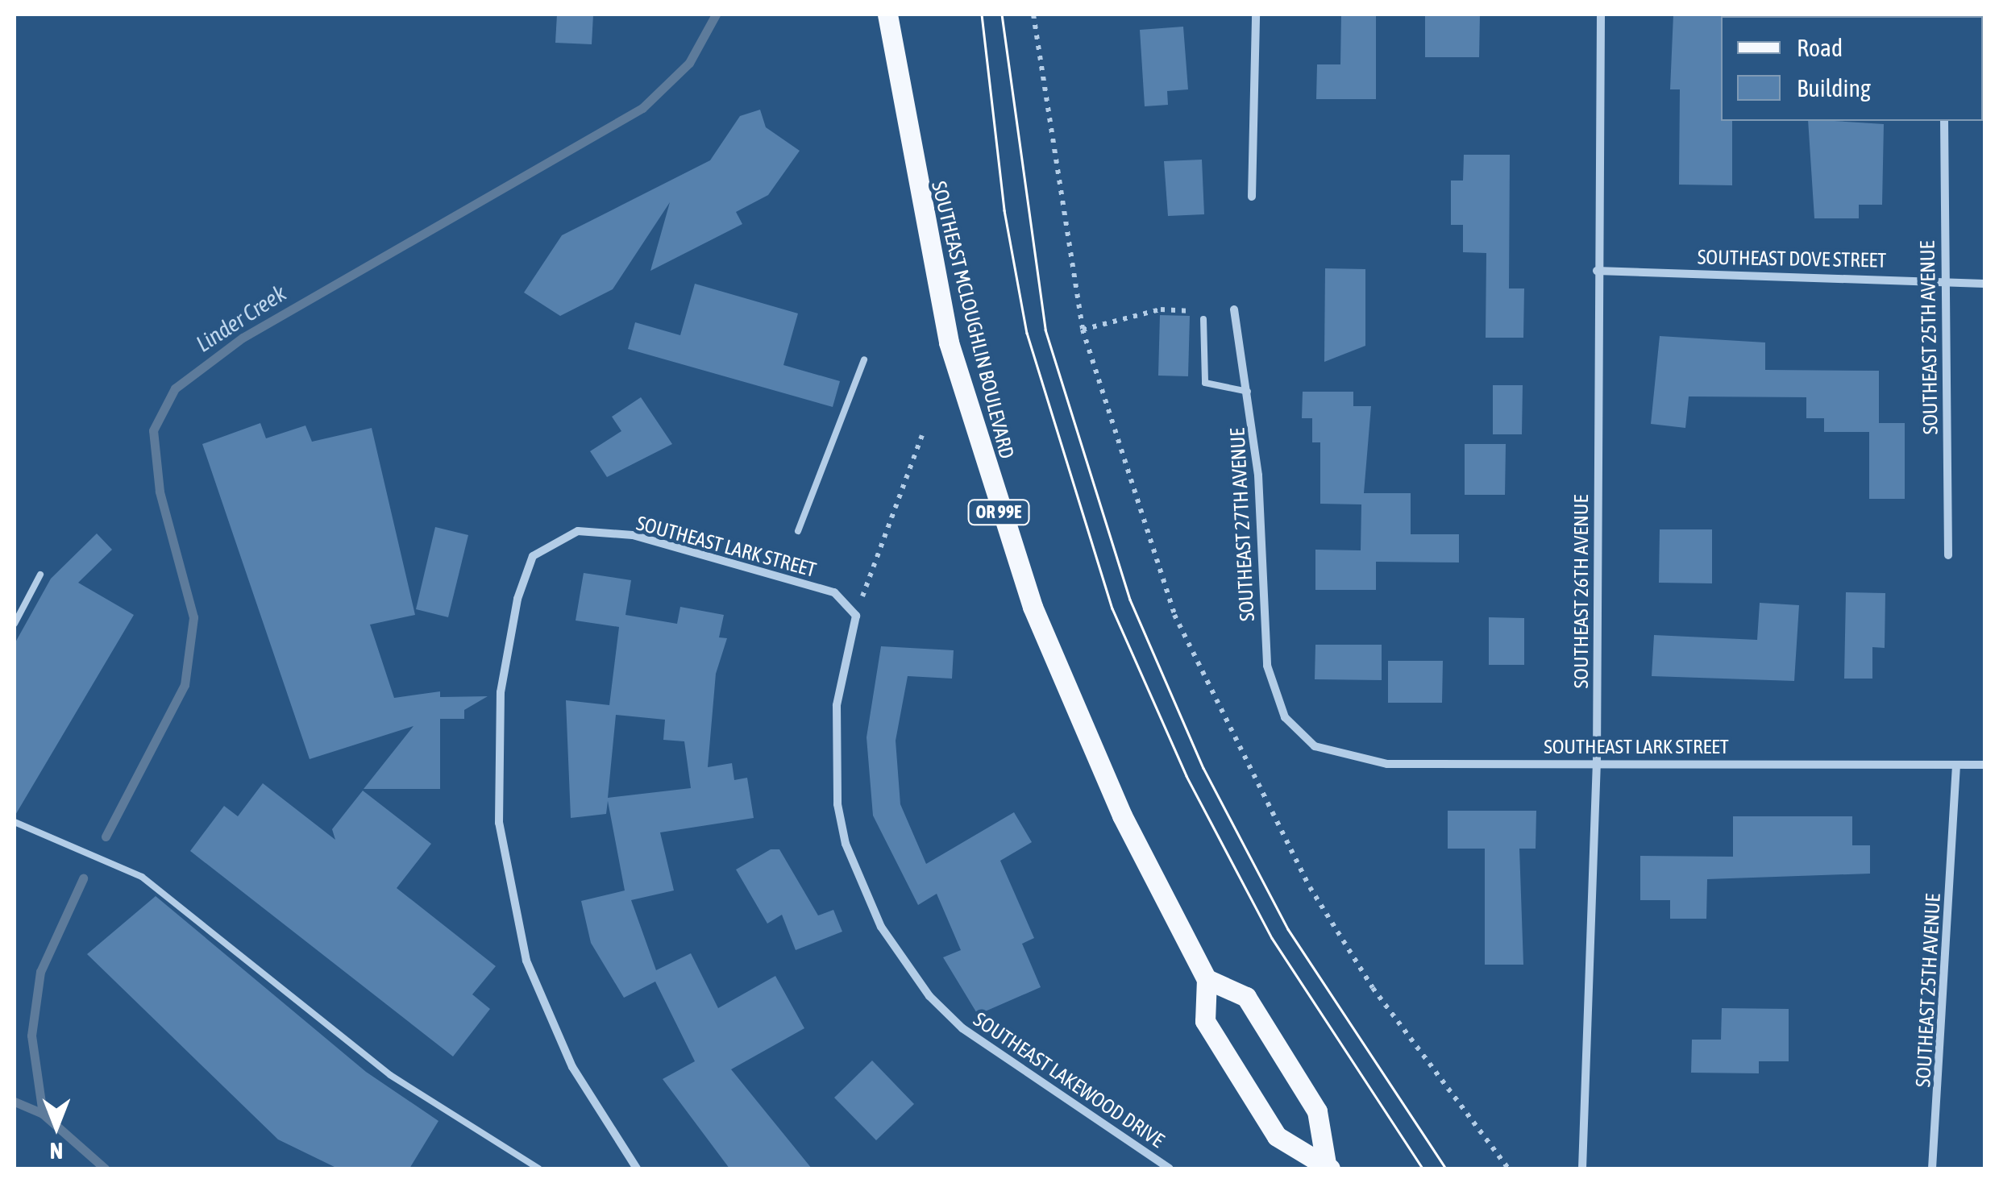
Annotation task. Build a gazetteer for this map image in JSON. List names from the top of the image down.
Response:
{
  "streets": {
    "main road": ["SOUTHEAST MCLOUGHLIN BOULEVARD", "OR 99E"],
    "street": [
      "SOUTHEAST DOVE STREET",
      "SOUTHEAST 25TH AVENUE",
      "SOUTHEAST 27TH AVENUE",
      "SOUTHEAST LARK STREET",
      "SOUTHEAST 26TH AVENUE",
      "SOUTHEAST LAKEWOOD DRIVE"
    ]
  },
  "crossings": [
    ["SOUTHEAST DOVE STREET", "SOUTHEAST 25TH AVENUE"],
    ["SOUTHEAST DOVE STREET", "SOUTHEAST 26TH AVENUE"],
    ["SOUTHEAST 25TH AVENUE", "SOUTHEAST LARK STREET"],
    ["SOUTHEAST 27TH AVENUE", "SOUTHEAST LARK STREET"],
    ["SOUTHEAST LARK STREET", "SOUTHEAST 26TH AVENUE"],
    ["SOUTHEAST LARK STREET", "SOUTHEAST LAKEWOOD DRIVE"]
  ],
  "water": ["Linder Creek"],
  "legend": ["Road", "Building"],
  "north": "bottom"
}
